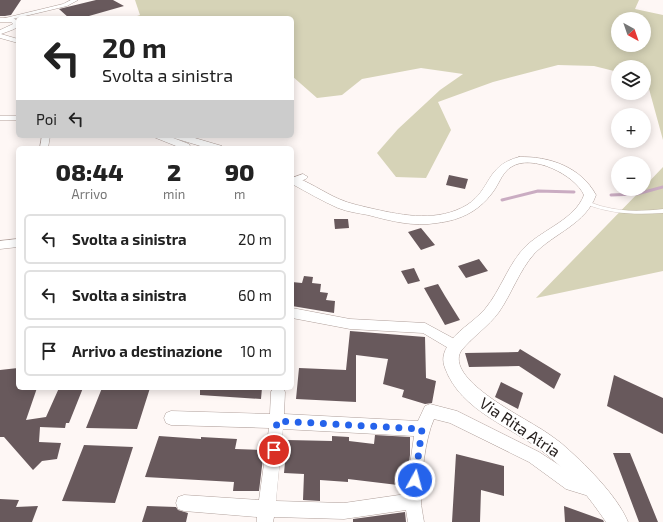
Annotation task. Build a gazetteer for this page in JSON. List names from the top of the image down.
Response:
{
  "streets": {
    "street": ["Via Rita Atria"]
  },
  "north": "bottom right",
  "page": {
    "map_buttons": ["+", "−"],
    "turn": ["20 m", "Svolta a sinistra"],
    "then": "Poi",
    "eta": [
      "08:44",
      "Arrivo",
      "2",
      "min",
      "90",
      "m"
    ],
    "list": [
      {
        "name": "Svolta a sinistra",
        "value": "20 m"
      },
      {
        "name": "Svolta a sinistra",
        "value": "60 m"
      },
      {
        "name": "Arrivo a destinazione",
        "value": "10 m"
      }
    ]
  }
}
